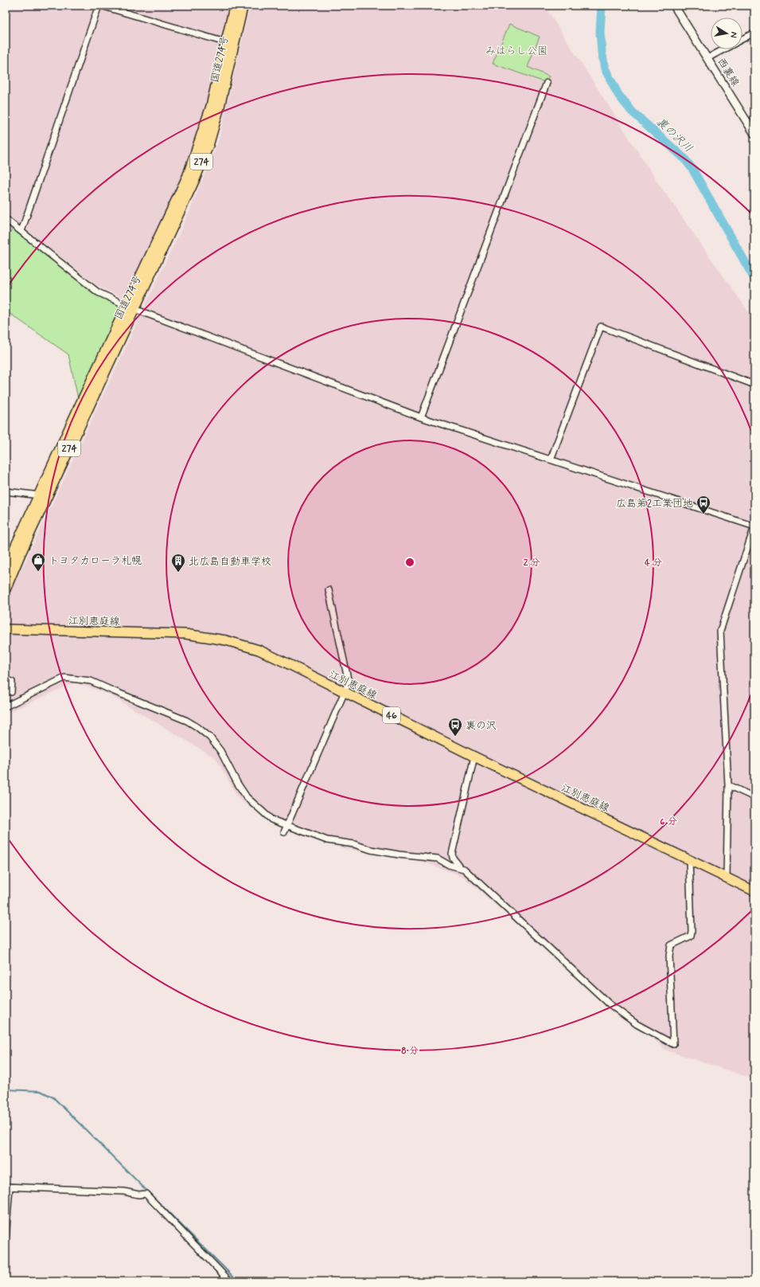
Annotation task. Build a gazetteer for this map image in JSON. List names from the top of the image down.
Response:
{
  "streets": {
    "highway": ["国道274号", "274"],
    "main road": ["江別恵庭線", "46"],
    "street": ["西裏線"]
  },
  "water": ["裏の沢川"],
  "parks": ["みはらし公園"],
  "places": {
    "bus stop": ["広島第2工業団地", "裏の沢"],
    "shop": ["トヨタカローラ札幌"],
    "building": ["北広島自動車学校"]
  },
  "north": "right",
  "rings": [
    "2 分",
    "4 分",
    "6 分",
    "8 分"
  ]
}
